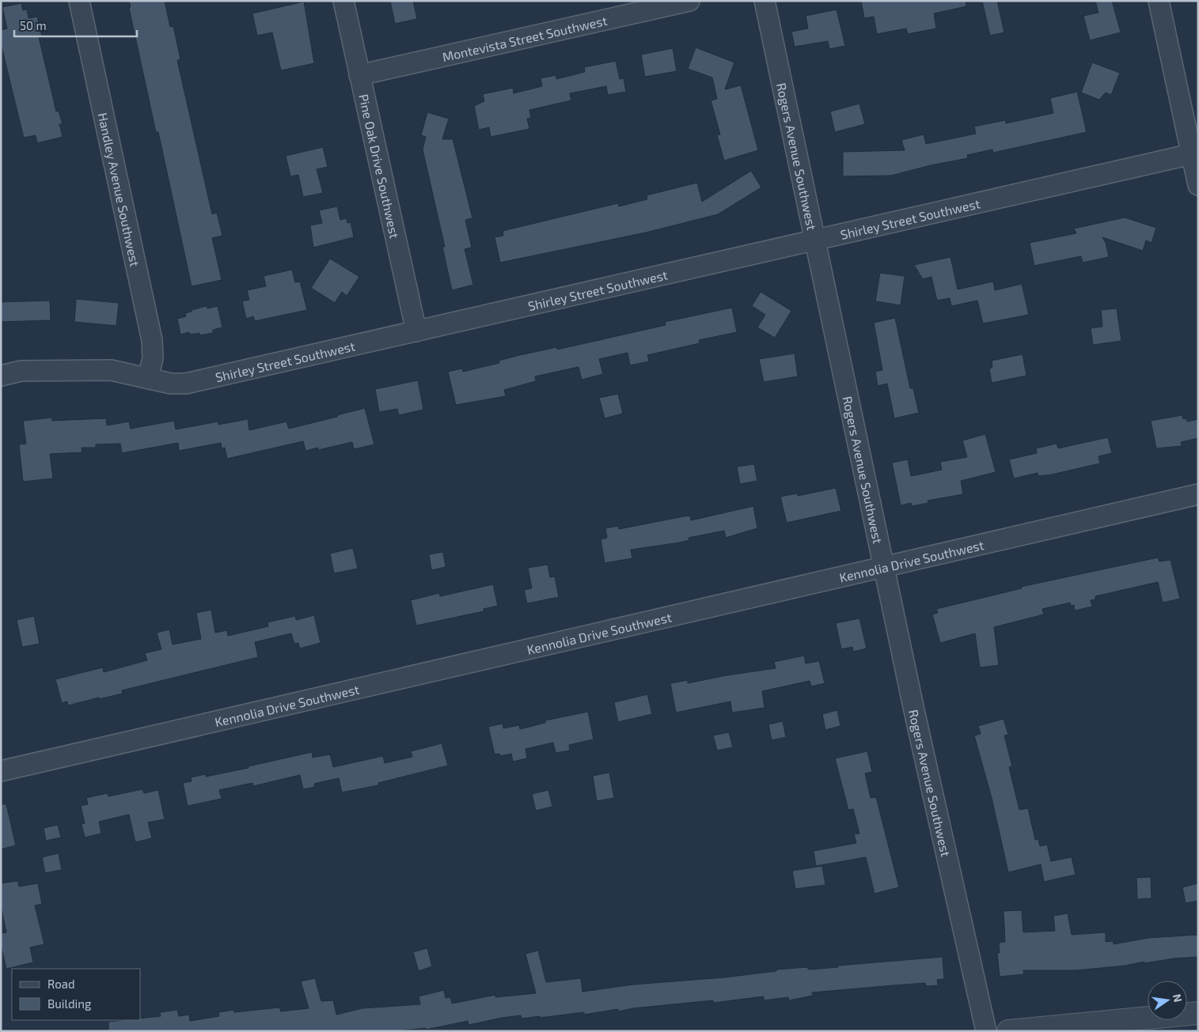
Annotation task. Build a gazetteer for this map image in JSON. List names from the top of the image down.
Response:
{
  "streets": {
    "street": [
      "Montevista Street Southwest",
      "Rogers Avenue Southwest",
      "Pine Oak Drive Southwest",
      "Handley Avenue Southwest",
      "Shirley Street Southwest",
      "Kennolia Drive Southwest"
    ]
  },
  "crossings": [
    ["Montevista Street Southwest", "Pine Oak Drive Southwest"],
    ["Rogers Avenue Southwest", "Shirley Street Southwest"],
    ["Rogers Avenue Southwest", "Kennolia Drive Southwest"],
    ["Pine Oak Drive Southwest", "Shirley Street Southwest"],
    ["Handley Avenue Southwest", "Shirley Street Southwest"]
  ],
  "legend": ["Road", "Building"],
  "scale_bar": "50 m",
  "north": "right"
}
